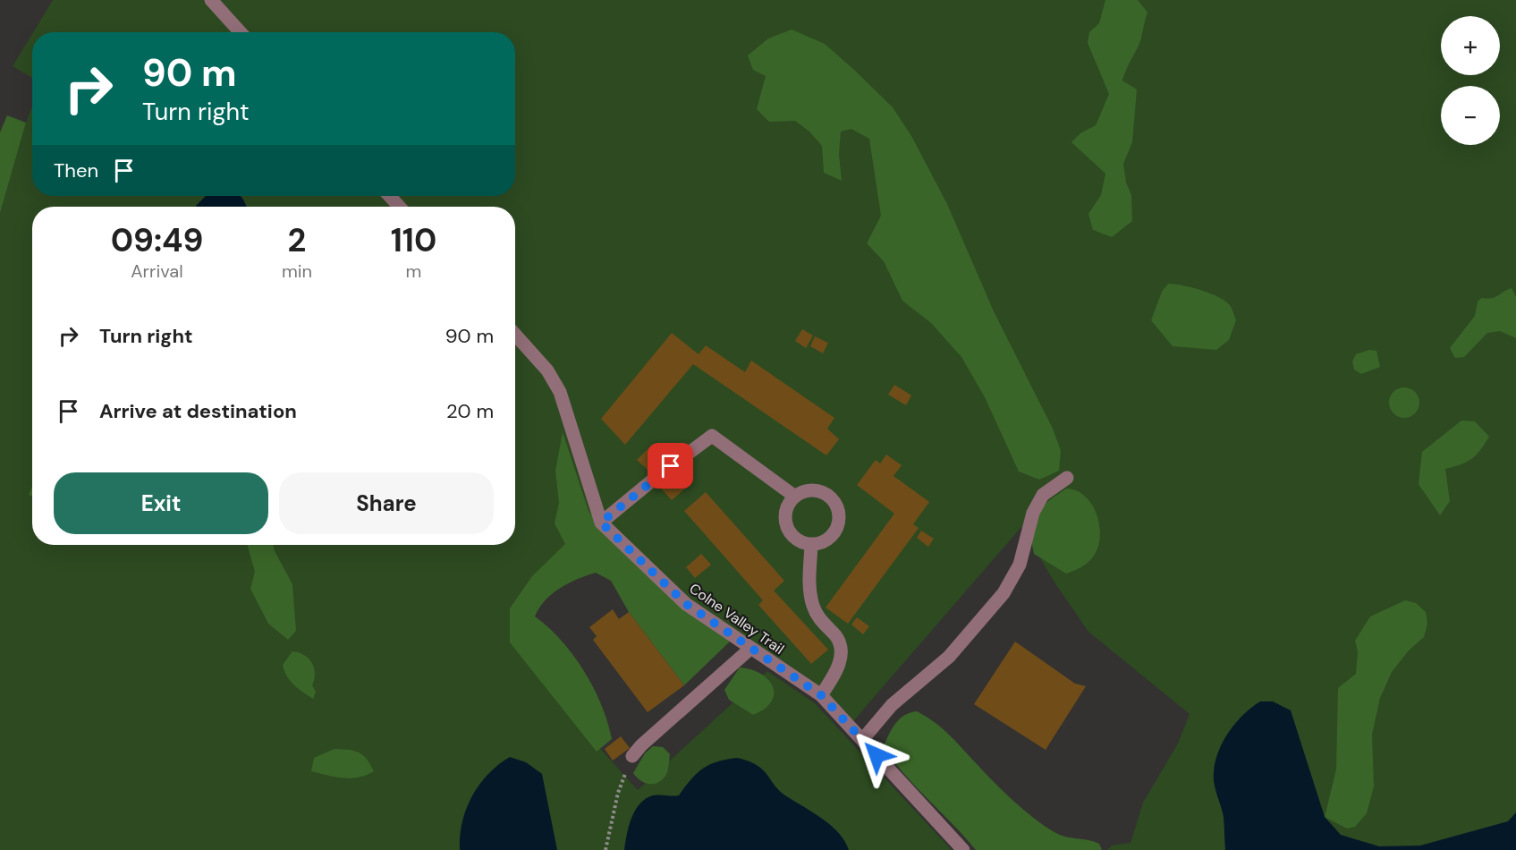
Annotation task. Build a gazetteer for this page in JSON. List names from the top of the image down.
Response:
{
  "streets": {
    "street": ["Colne Valley Trail"]
  },
  "page": {
    "map_buttons": ["+", "−"],
    "turn": ["90 m", "Turn right"],
    "then": "Then",
    "eta": [
      "09:49",
      "Arrival",
      "2",
      "min",
      "110",
      "m"
    ],
    "list": [
      {
        "name": "Turn right",
        "value": "90 m"
      },
      {
        "name": "Arrive at destination",
        "value": "20 m"
      }
    ],
    "buttons": ["Exit", "Share"]
  }
}
